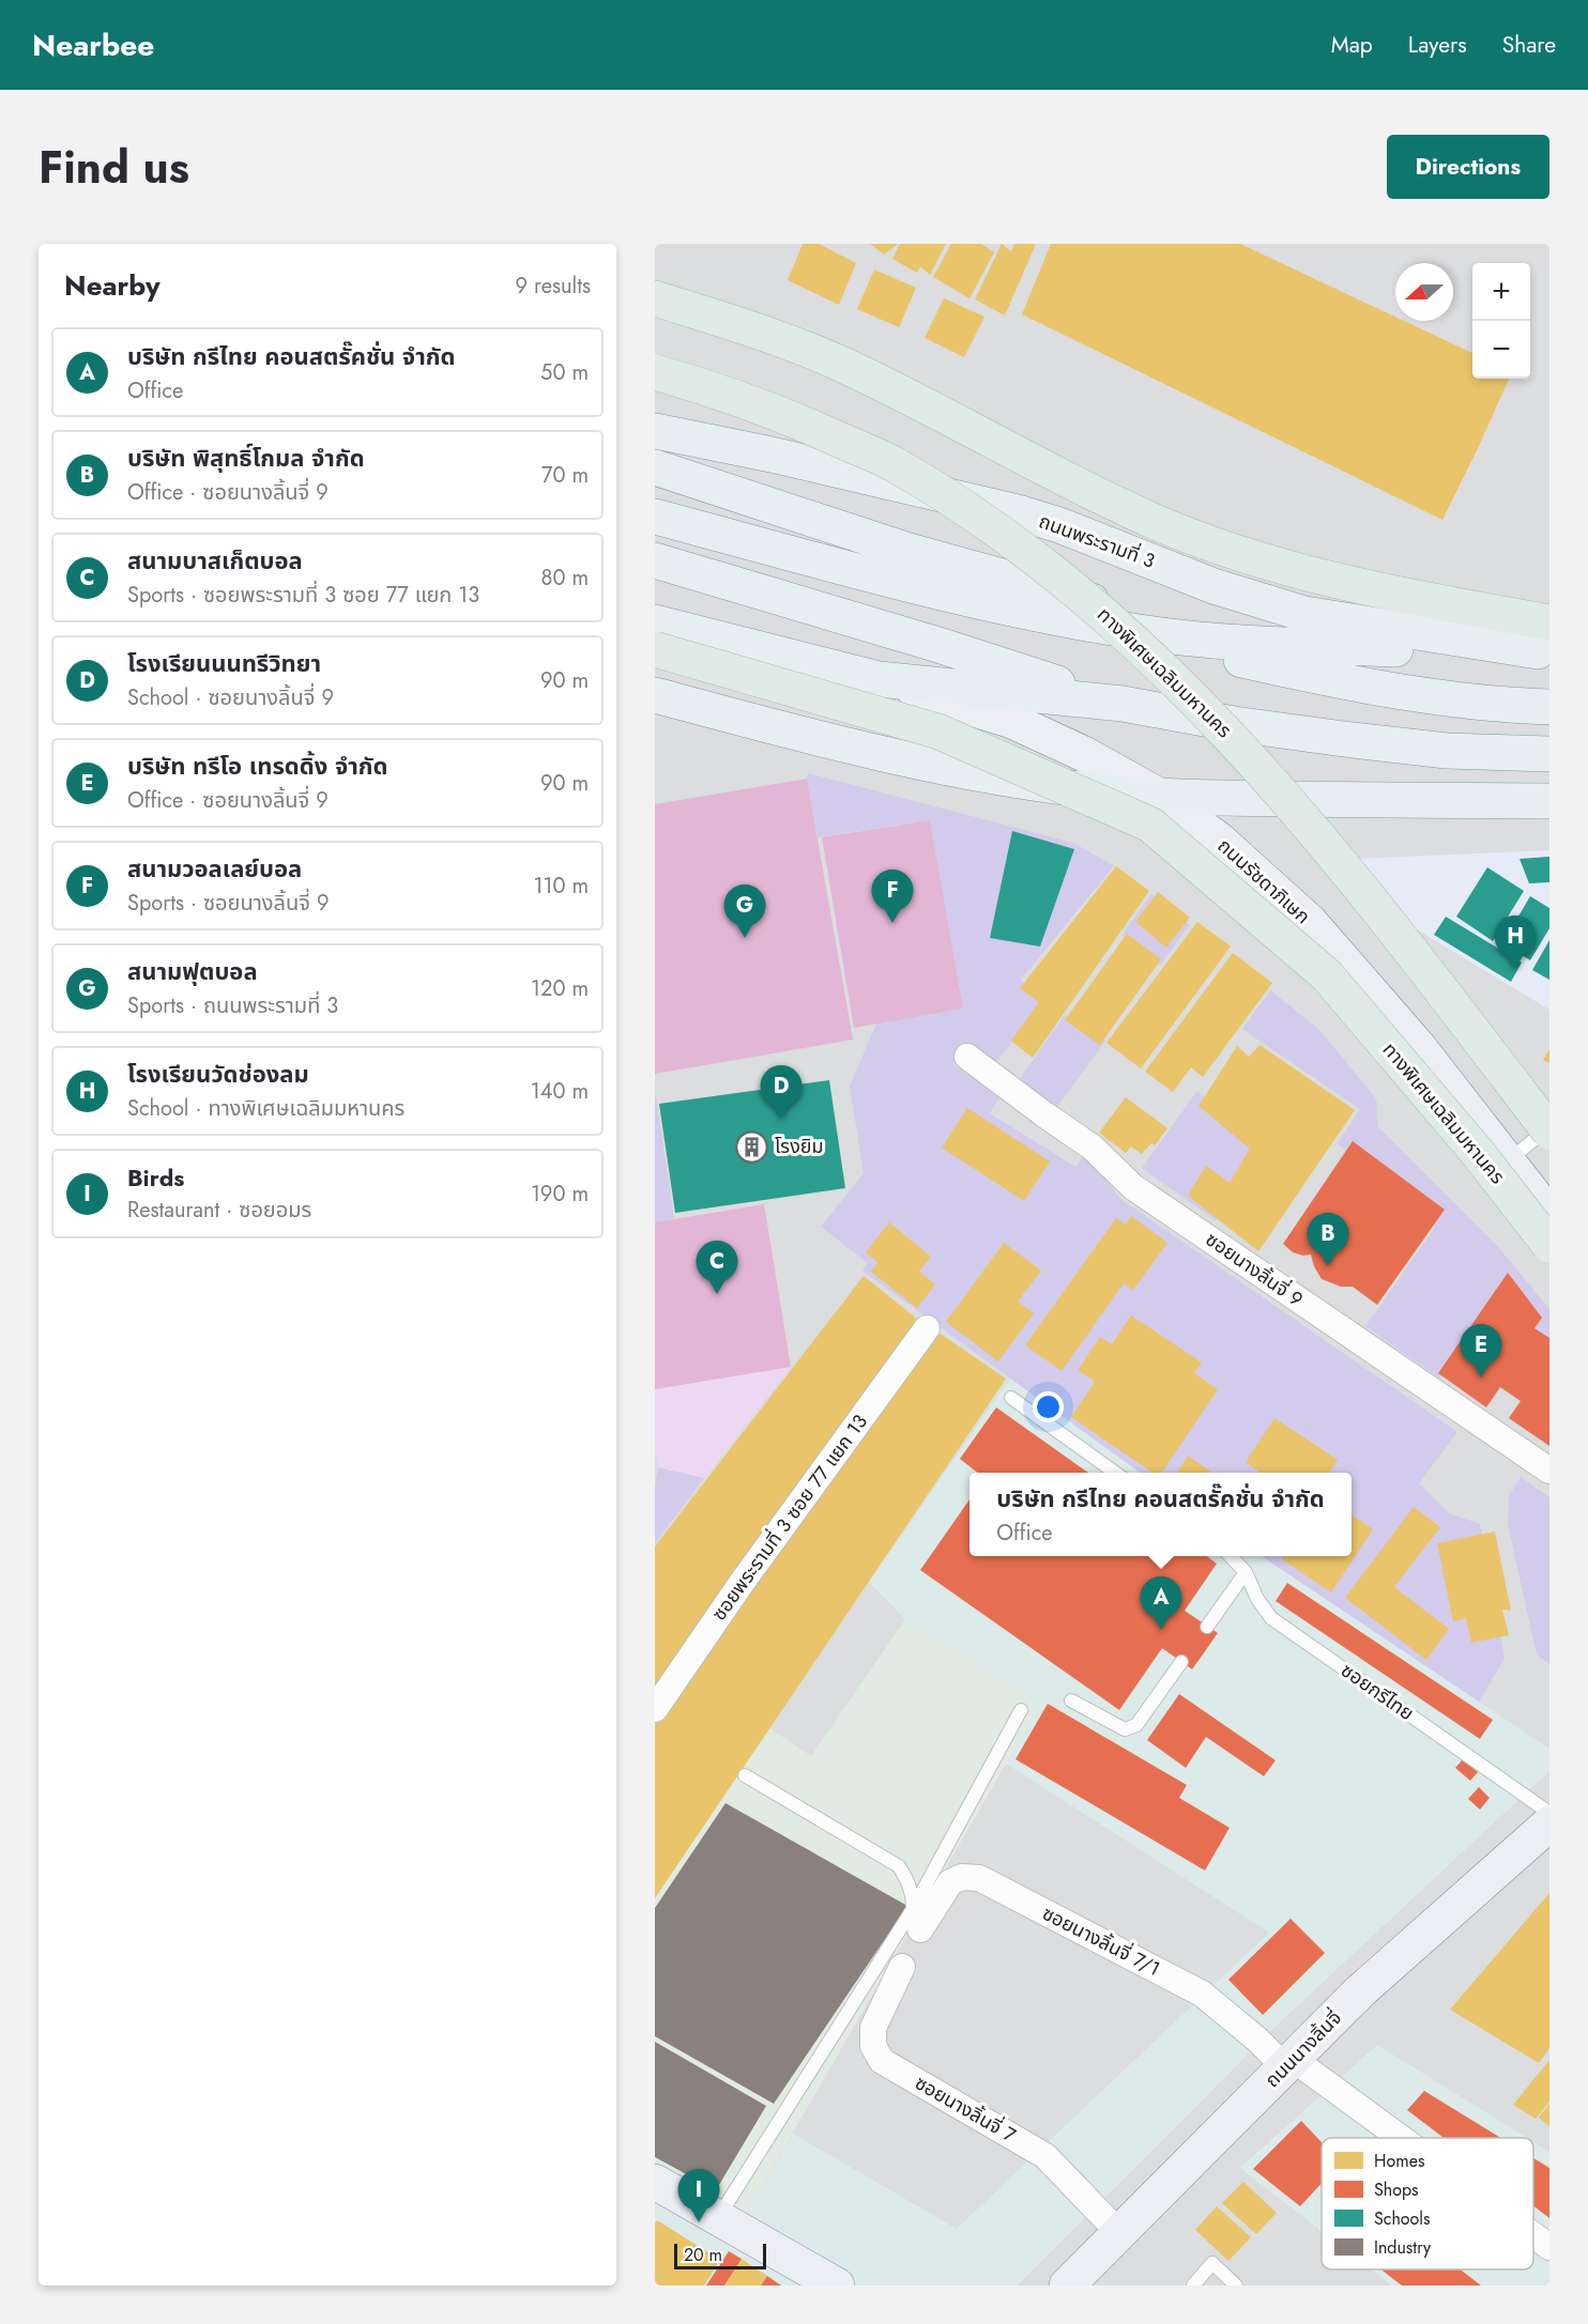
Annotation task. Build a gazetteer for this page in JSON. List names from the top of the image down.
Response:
{
  "streets": {
    "highway": ["ทางพิเศษเฉลิมมหานคร"],
    "main road": ["ถนนพระรามที่ 3", "ถนนรัชดาภิเษก", "ถนนนางลิ้นจี่"],
    "street": [
      "ซอยนางลิ้นจี่ 9",
      "ซอยพระรามที่ 3 ซอย 77 แยก 13",
      "ซอยนางลิ้นจี่ 7/1",
      "ซอยนางลิ้นจี่ 7"
    ],
    "lane": ["ซอยกรีไทย"]
  },
  "crossings": [
    ["ซอยนางลิ้นจี่ 7/1", "ถนนนางลิ้นจี่"],
    ["ถนนนางลิ้นจี่", "ซอยนางลิ้นจี่ 7"]
  ],
  "places": {
    "building": ["โรงยิม"]
  },
  "legend": [
    "Homes",
    "Shops",
    "Schools",
    "Industry"
  ],
  "scale_bar": "20 m",
  "north": "left",
  "page": {
    "header": "Nearbee",
    "nav": ["Map", "Layers", "Share"],
    "title": "Find us",
    "buttons": "Directions",
    "heading": ["Nearby", "9 results"],
    "map_buttons": ["+", "−"],
    "list": [
      {
        "mark": "A",
        "name": "บริษัท กรีไทย คอนสตรั๊คชั่น จำกัด",
        "note": "Office",
        "value": "50 m"
      },
      {
        "mark": "B",
        "name": "บริษัท พิสุทธิ์โกมล จำกัด",
        "note": "Office · ซอยนางลิ้นจี่ 9",
        "value": "70 m"
      },
      {
        "mark": "C",
        "name": "สนามบาสเก็ตบอล",
        "note": "Sports · ซอยพระรามที่ 3 ซอย 77 แยก 13",
        "value": "80 m"
      },
      {
        "mark": "D",
        "name": "โรงเรียนนนทรีวิทยา",
        "note": "School · ซอยนางลิ้นจี่ 9",
        "value": "90 m"
      },
      {
        "mark": "E",
        "name": "บริษัท ทรีโอ เทรดดิ้ง จำกัด",
        "note": "Office · ซอยนางลิ้นจี่ 9",
        "value": "90 m"
      },
      {
        "mark": "F",
        "name": "สนามวอลเลย์บอล",
        "note": "Sports · ซอยนางลิ้นจี่ 9",
        "value": "110 m"
      },
      {
        "mark": "G",
        "name": "สนามฟุตบอล",
        "note": "Sports · ถนนพระรามที่ 3",
        "value": "120 m"
      },
      {
        "mark": "H",
        "name": "โรงเรียนวัดช่องลม",
        "note": "School · ทางพิเศษเฉลิมมหานคร",
        "value": "140 m"
      },
      {
        "mark": "I",
        "name": "Birds",
        "note": "Restaurant · ซอยอมร",
        "value": "190 m"
      }
    ],
    "pins": [
      "F",
      "G",
      "H",
      "D",
      "B",
      "C",
      "E",
      "A",
      "I"
    ],
    "popup": ["บริษัท กรีไทย คอนสตรั๊คชั่น จำกัด", "Office"],
    "scale": "20 m"
  }
}
